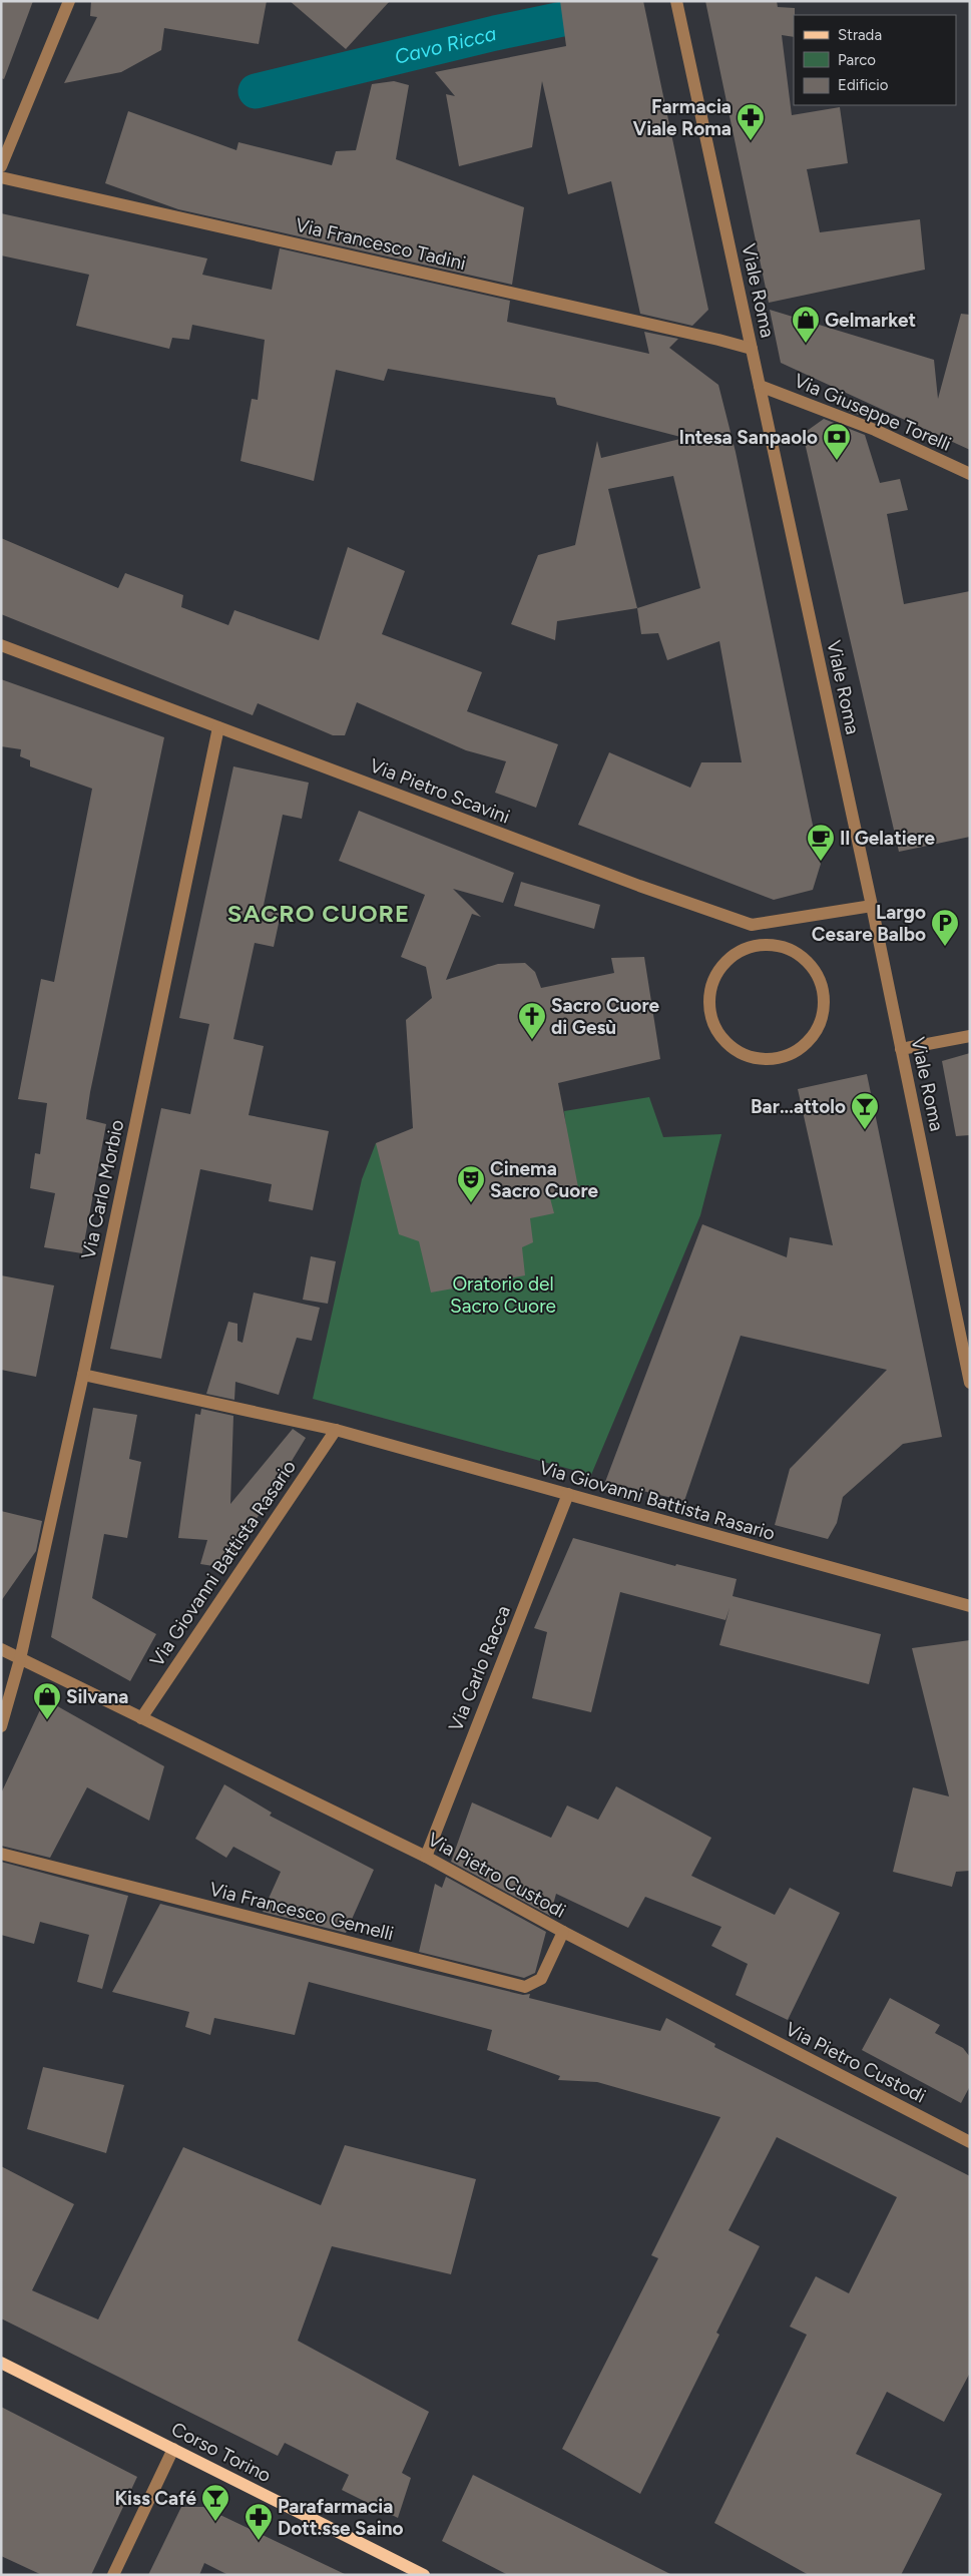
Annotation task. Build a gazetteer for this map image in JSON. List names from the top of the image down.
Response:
{
  "streets": {
    "main road": ["Corso Torino"],
    "street": [
      "Via Francesco Tadini",
      "Viale Roma",
      "Via Giuseppe Torelli",
      "Via Pietro Scavini",
      "Via Carlo Morbio",
      "Via Giovanni Battista Rasario",
      "Via Carlo Racca",
      "Via Pietro Custodi",
      "Via Francesco Gemelli"
    ]
  },
  "crossings": [
    ["Via Francesco Tadini", "Viale Roma"],
    ["Viale Roma", "Via Giuseppe Torelli"],
    ["Viale Roma", "Via Pietro Scavini"],
    ["Via Pietro Scavini", "Via Carlo Morbio"],
    ["Via Carlo Morbio", "Via Giovanni Battista Rasario"],
    ["Via Carlo Morbio", "Via Pietro Custodi"],
    ["Via Giovanni Battista Rasario", "Via Carlo Racca"],
    ["Via Giovanni Battista Rasario", "Via Pietro Custodi"],
    ["Via Carlo Racca", "Via Pietro Custodi"],
    ["Via Pietro Custodi", "Via Francesco Gemelli"]
  ],
  "districts": ["SACRO CUORE"],
  "water": ["Cavo Ricca"],
  "parks": ["Oratorio del Sacro Cuore"],
  "places": {
    "pharmacy": ["Farmacia Viale Roma", "Parafarmacia Dott.sse Saino"],
    "shop": ["Gelmarket", "Silvana"],
    "bank": ["Intesa Sanpaolo"],
    "cafe": ["Il Gelatiere"],
    "parking": ["Largo Cesare Balbo"],
    "church": ["Sacro Cuore di Gesù"],
    "bar": ["Bar...attolo", "Kiss Café"],
    "theatre": ["Cinema Sacro Cuore"]
  },
  "legend": ["Strada", "Parco", "Edificio"]
}
